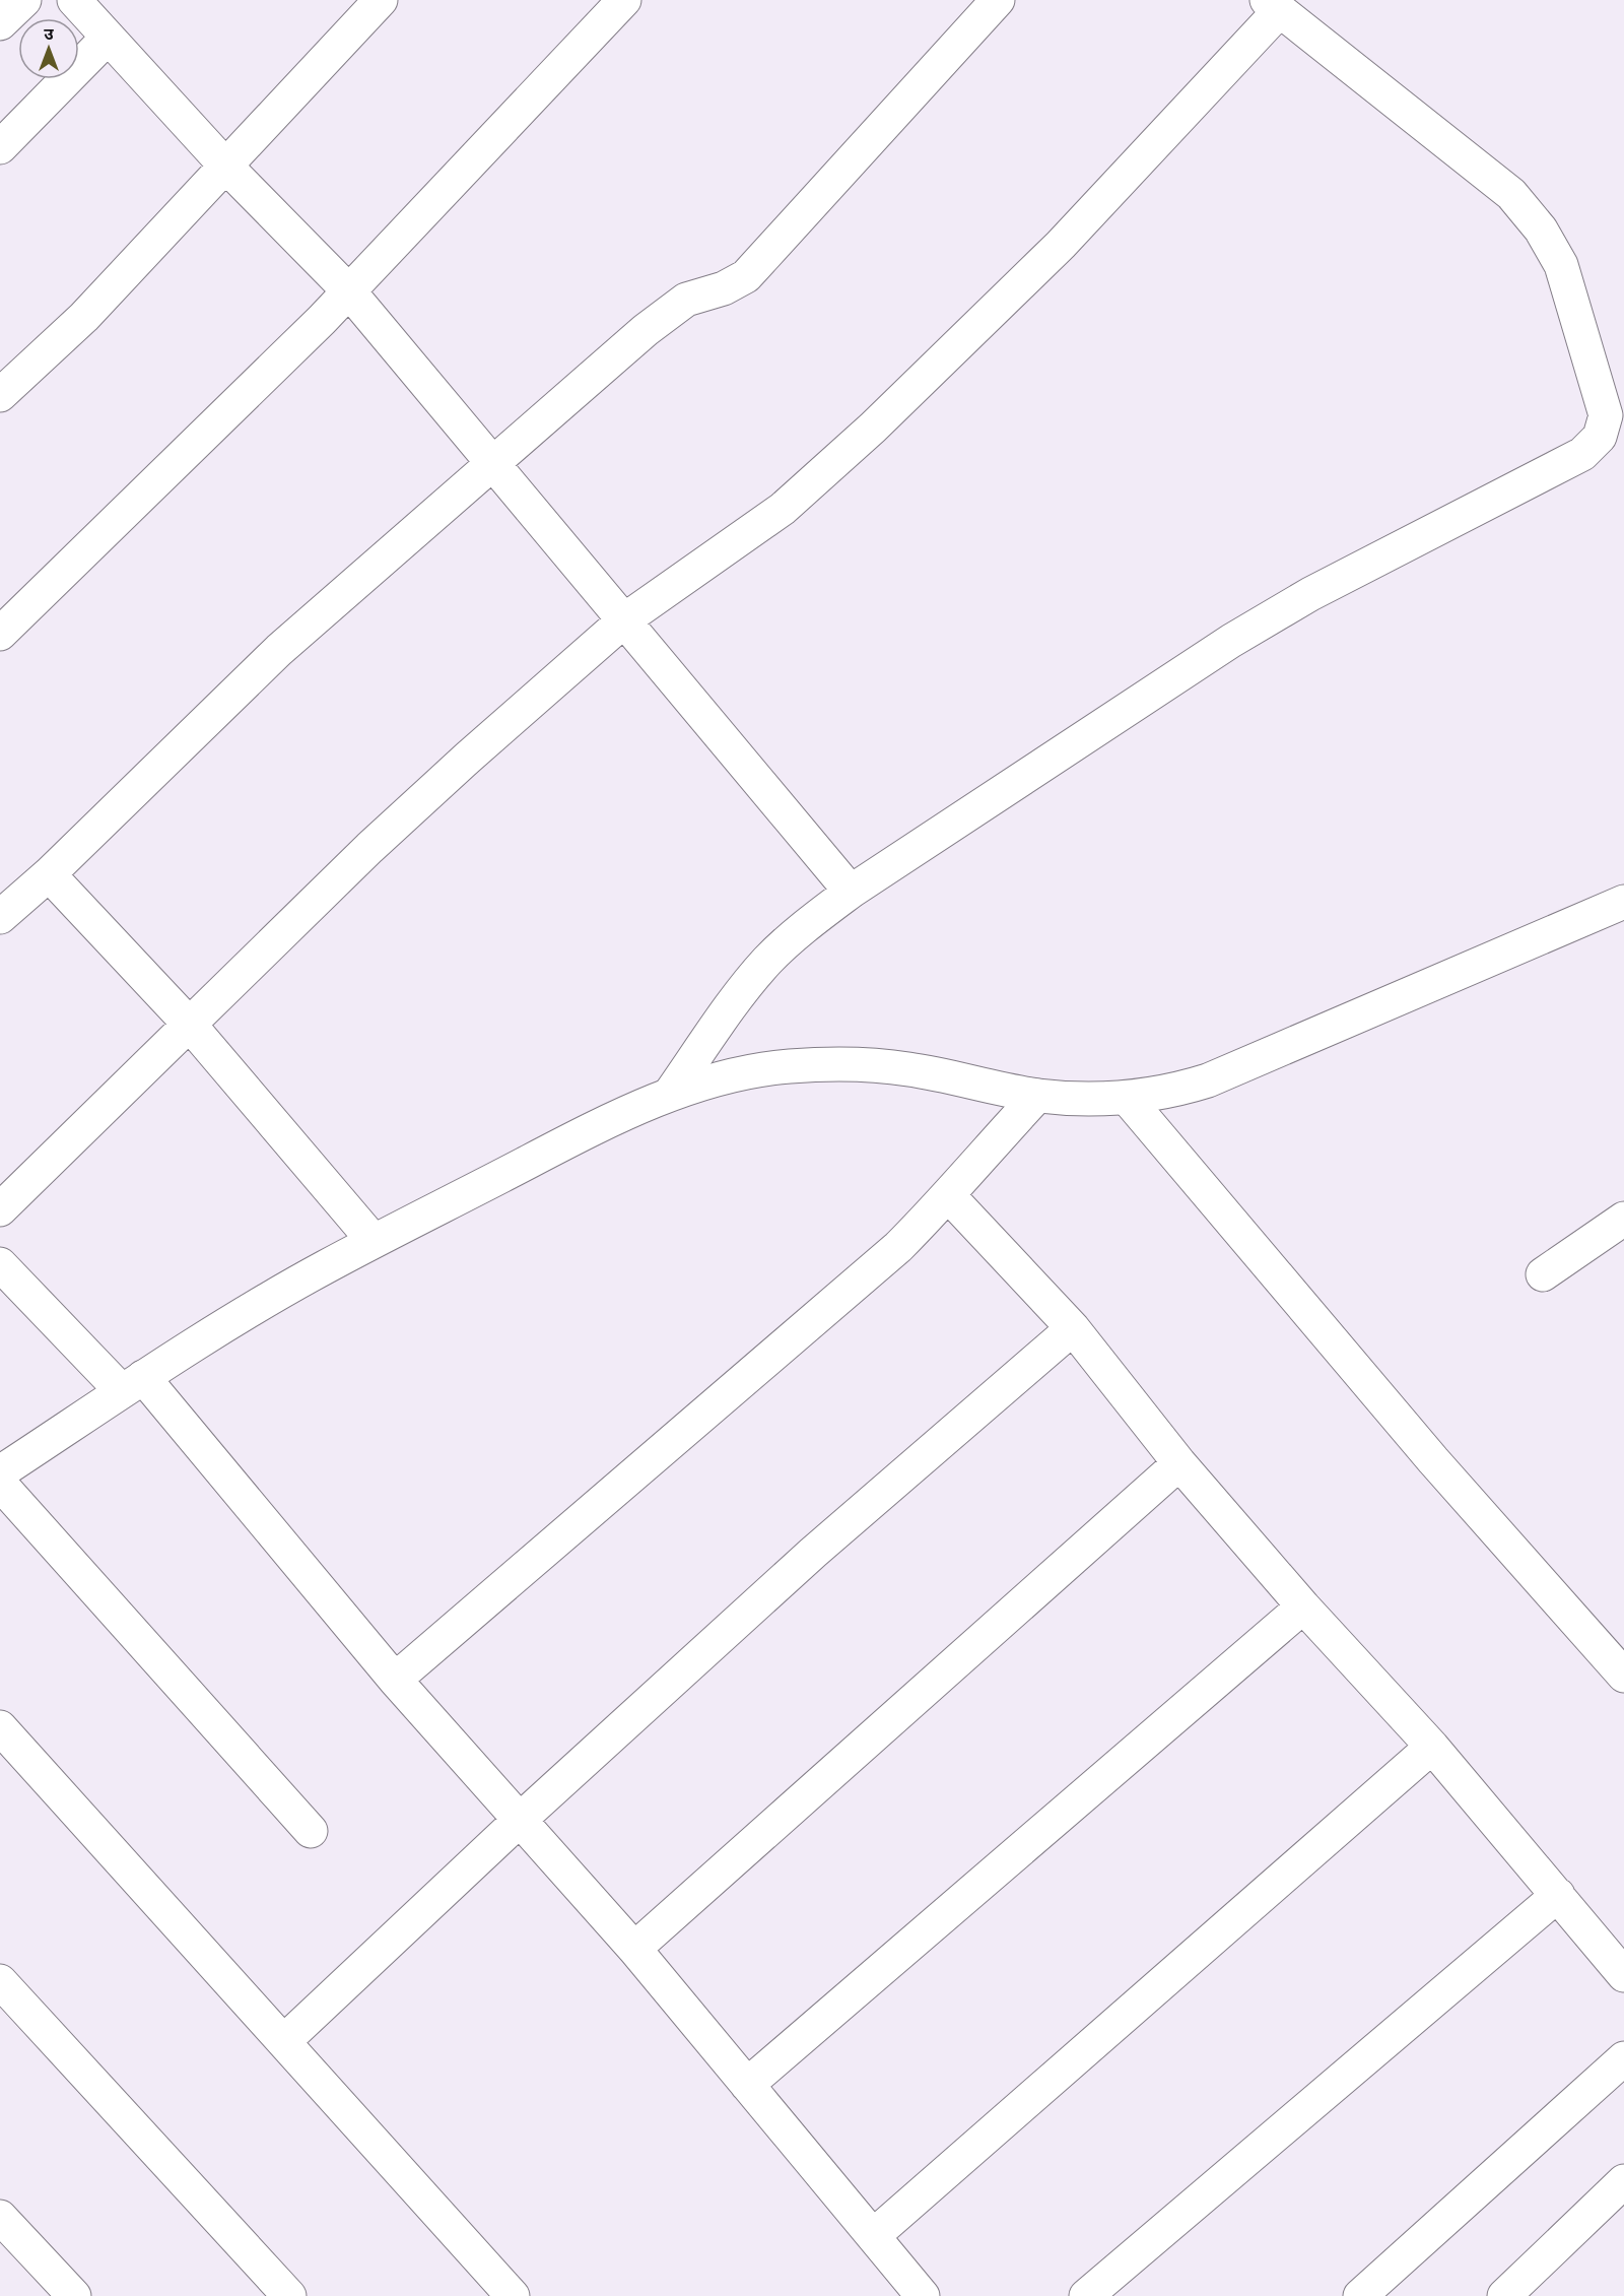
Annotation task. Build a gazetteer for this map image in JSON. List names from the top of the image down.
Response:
{
  "north": "top"
}
